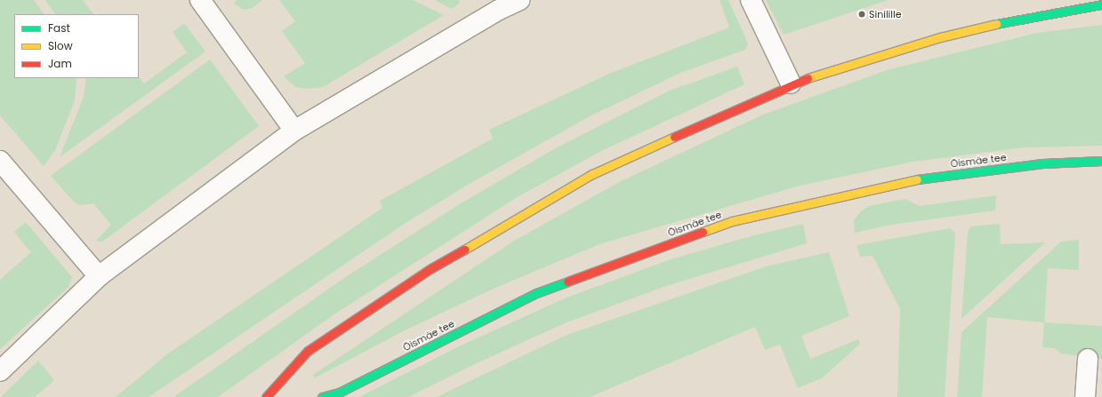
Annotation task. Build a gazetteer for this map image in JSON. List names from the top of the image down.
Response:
{
  "streets": {
    "main road": ["Õismäe tee"]
  },
  "places": ["Sinilille"],
  "legend": ["Fast", "Slow", "Jam"]
}
